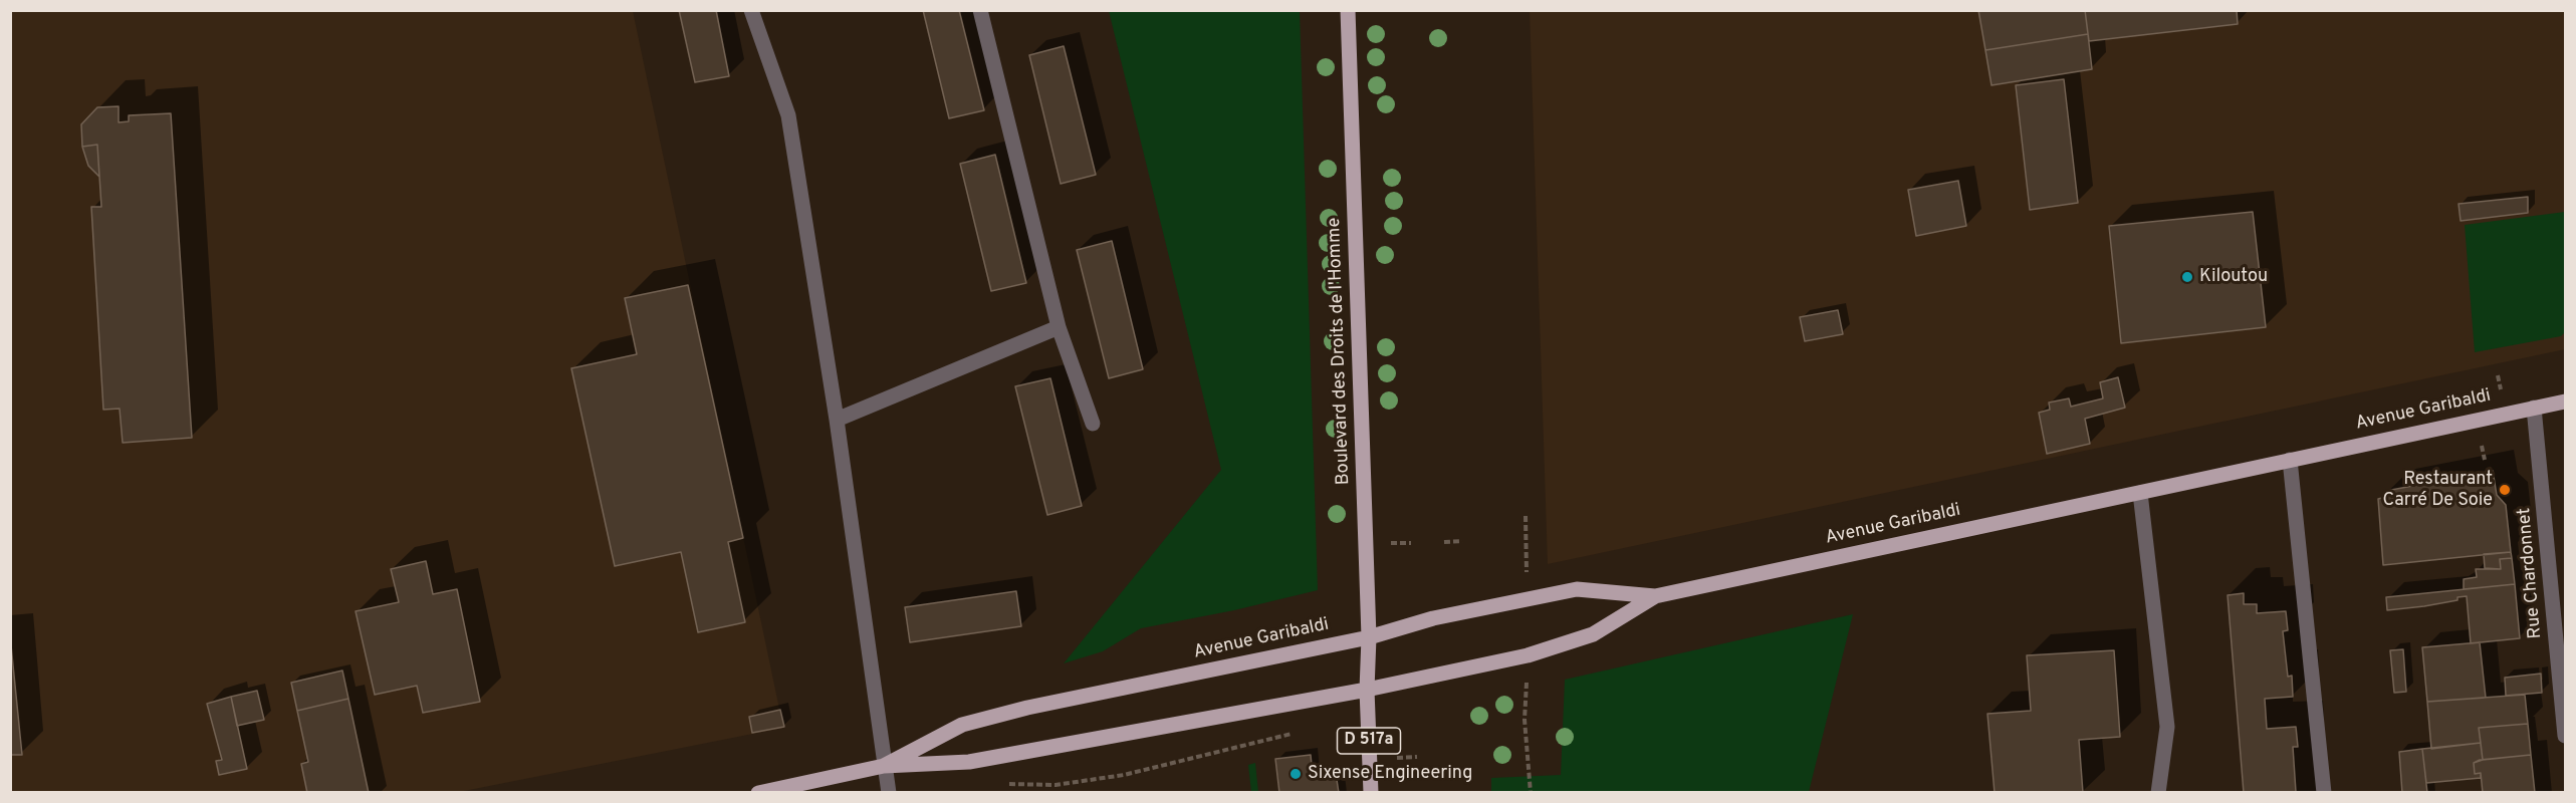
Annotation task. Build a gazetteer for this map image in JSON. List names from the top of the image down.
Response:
{
  "streets": {
    "main road": ["Boulevard des Droits de l'Homme", "Avenue Garibaldi", "D 517a"],
    "street": ["Rue Chardonnet"]
  },
  "crossings": [
    ["Boulevard des Droits de l'Homme", "Avenue Garibaldi"],
    ["Boulevard des Droits de l'Homme", "D 517a"],
    ["Avenue Garibaldi", "Rue Chardonnet"],
    ["Avenue Garibaldi", "D 517a"]
  ],
  "places": ["Kiloutou", "Restaurant Carré De Soie", "Sixense Engineering"]
}
